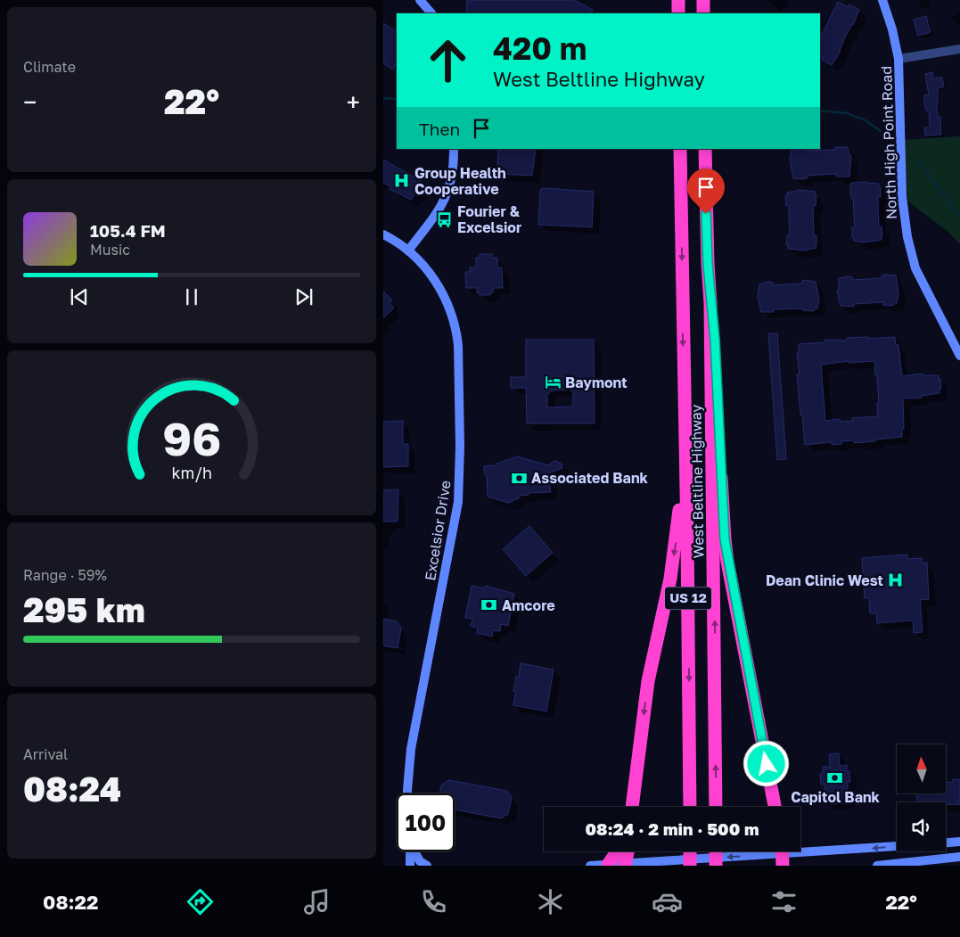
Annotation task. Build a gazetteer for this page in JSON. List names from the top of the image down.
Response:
{
  "streets": {
    "highway": ["West Beltline Highway", "US 12"],
    "street": ["North High Point Road", "Excelsior Drive"]
  },
  "places": {
    "hospital": ["Group Health Cooperative", "Dean Clinic West"],
    "bus stop": ["Fourier & Excelsior"],
    "hotel": ["Baymont"],
    "bank": ["Associated Bank", "Amcore", "Capitol Bank"]
  },
  "north": "top",
  "page": {
    "tile": [
      "Climate",
      ["Range · 59%", "295 km"],
      ["Arrival", "08:24"]
    ],
    "turn": ["420 m", "West Beltline Highway"],
    "heat": ["−", "22°", "+"],
    "then": "Then",
    "song": ["105.4 FM", "Music"],
    "limit": "100",
    "trip": "08:24 · 2 min · 500 m",
    "tabs": ["08:22", "22°"],
    "gauge": ["96", "km/h"]
  }
}
